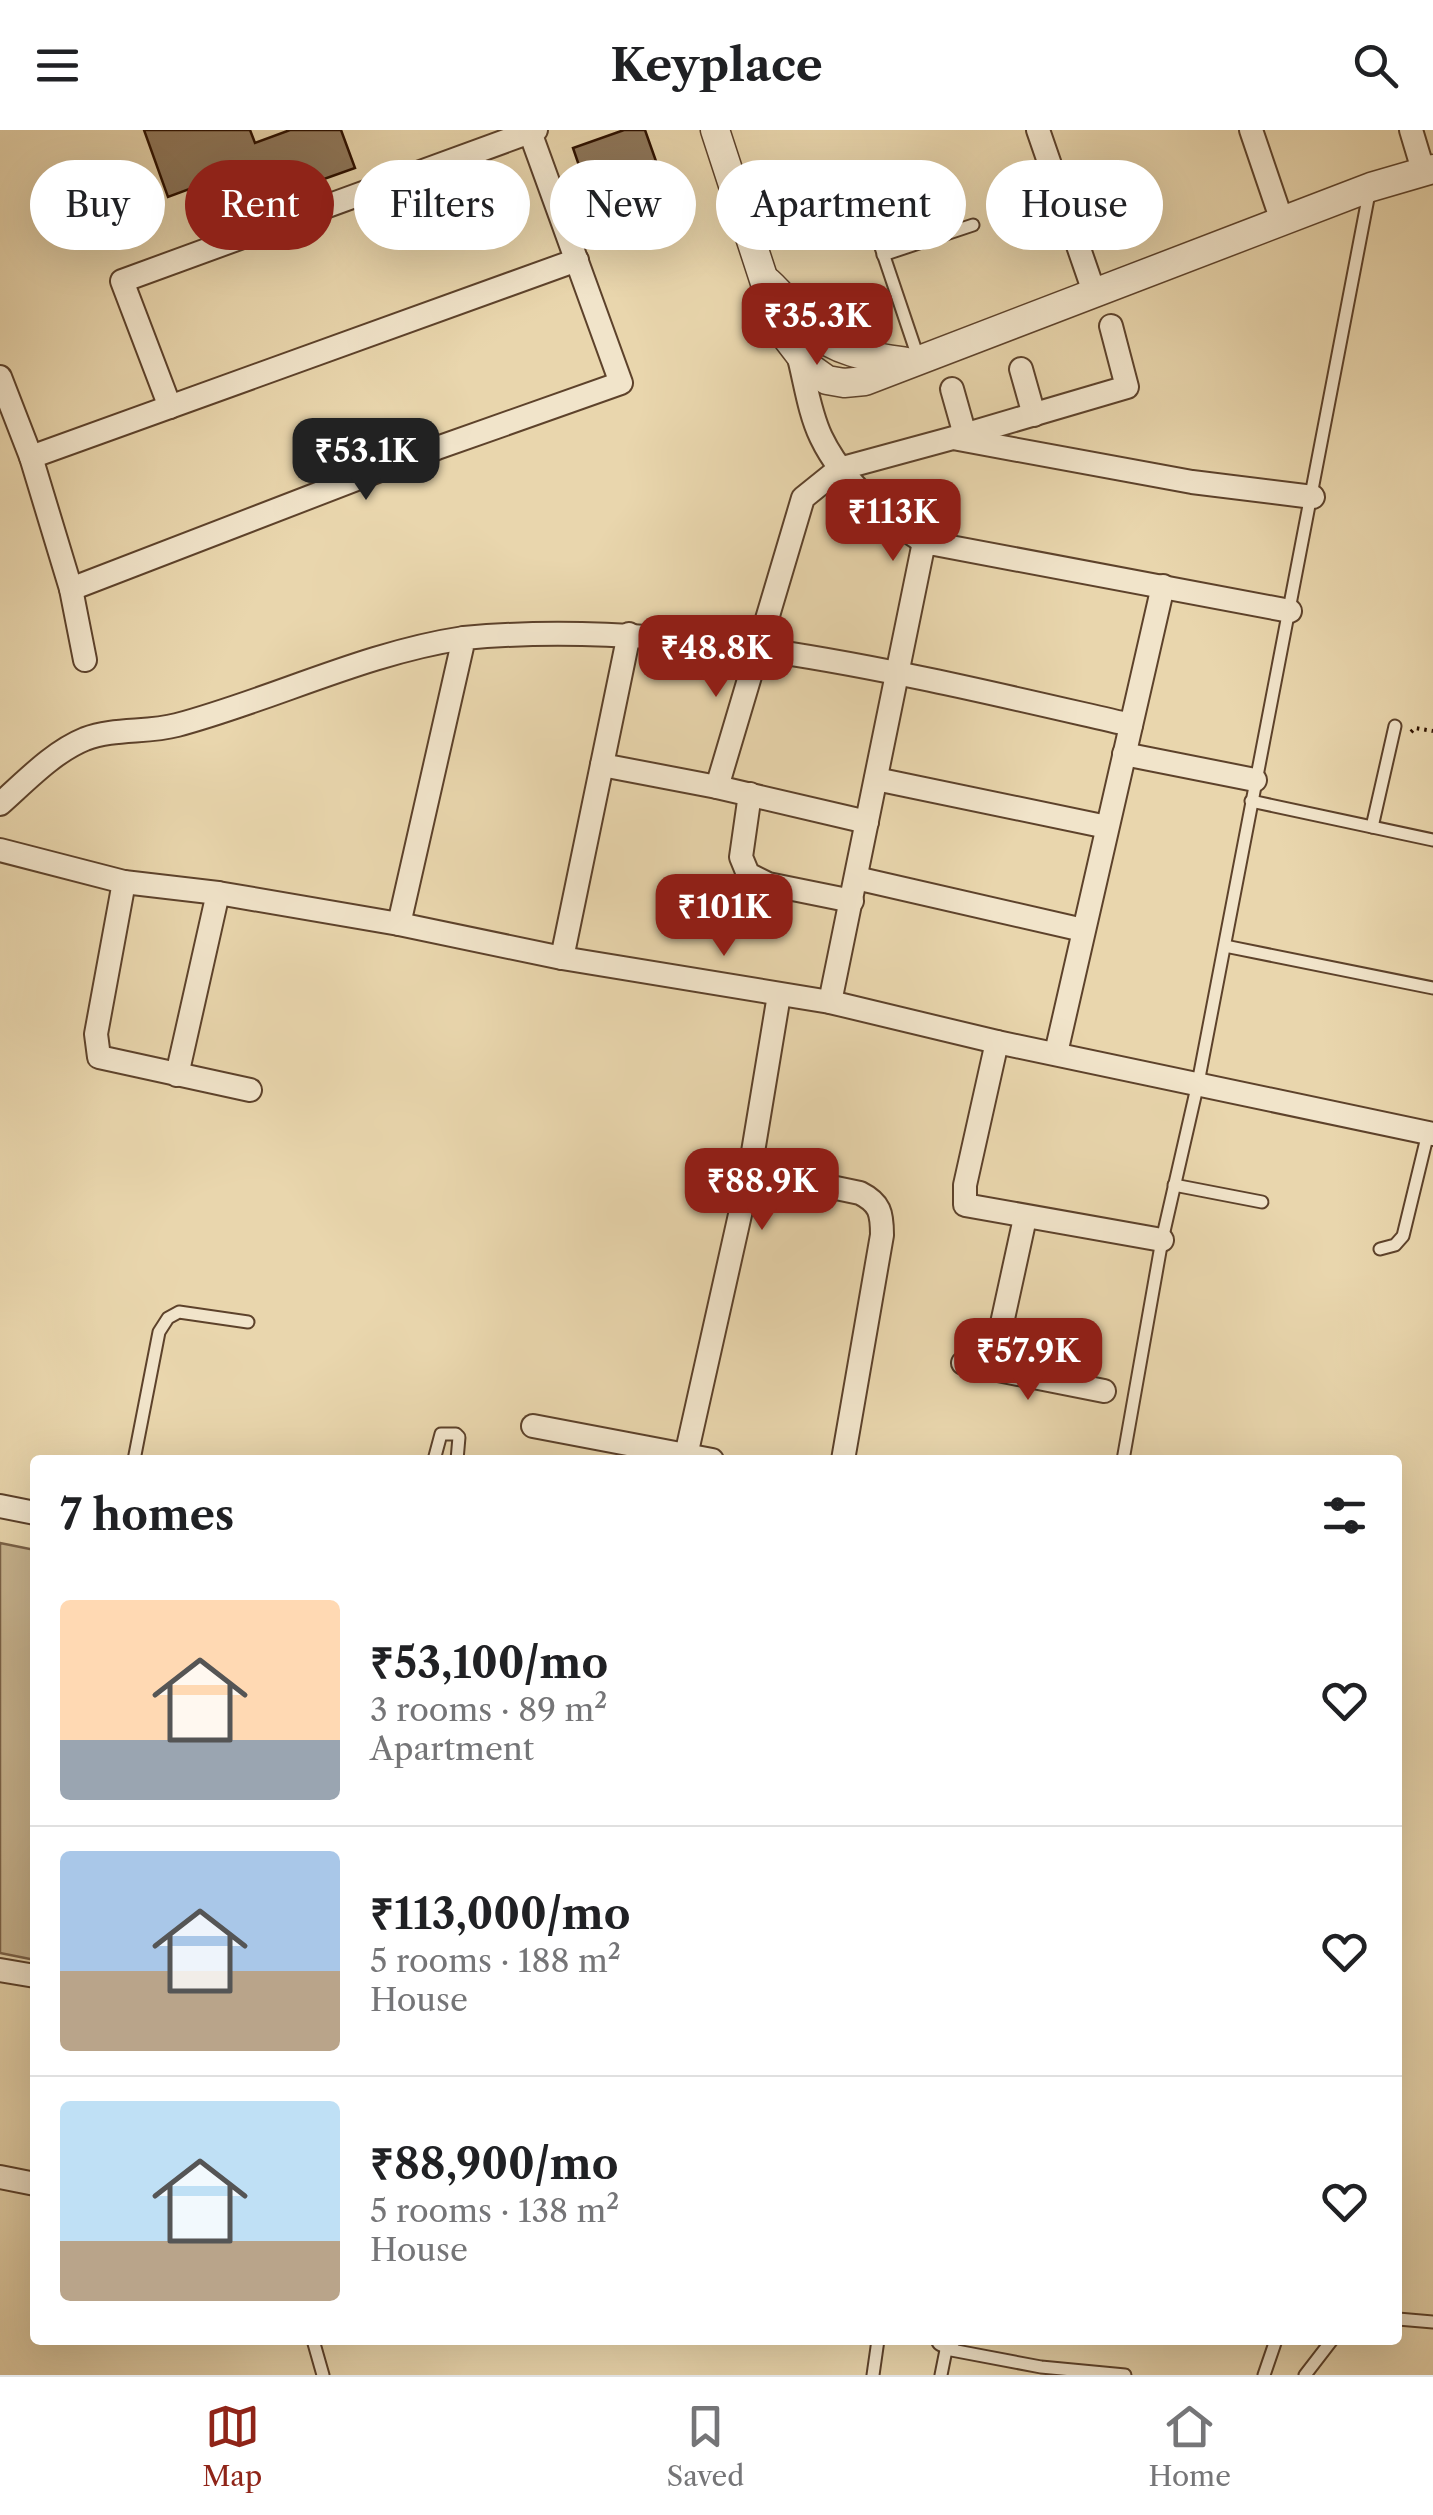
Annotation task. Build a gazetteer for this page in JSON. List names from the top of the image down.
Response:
{
  "page": {
    "header": "Keyplace",
    "chip": [
      "Buy",
      "Rent",
      "Filters",
      "New",
      "Apartment",
      "House"
    ],
    "price": [
      "₹35.3K",
      "₹53.1K",
      "₹113K",
      "₹48.8K",
      "₹101K",
      "₹88.9K",
      "₹57.9K"
    ],
    "heading": "7 homes",
    "list": [
      {
        "name": "₹53,100/mo",
        "note": "3 rooms · 89 m² · Apartment"
      },
      {
        "name": "₹113,000/mo",
        "note": "5 rooms · 188 m² · House"
      },
      {
        "name": "₹88,900/mo",
        "note": "5 rooms · 138 m² · House"
      }
    ],
    "tabs": ["Map", "Saved", "Home"]
  }
}
